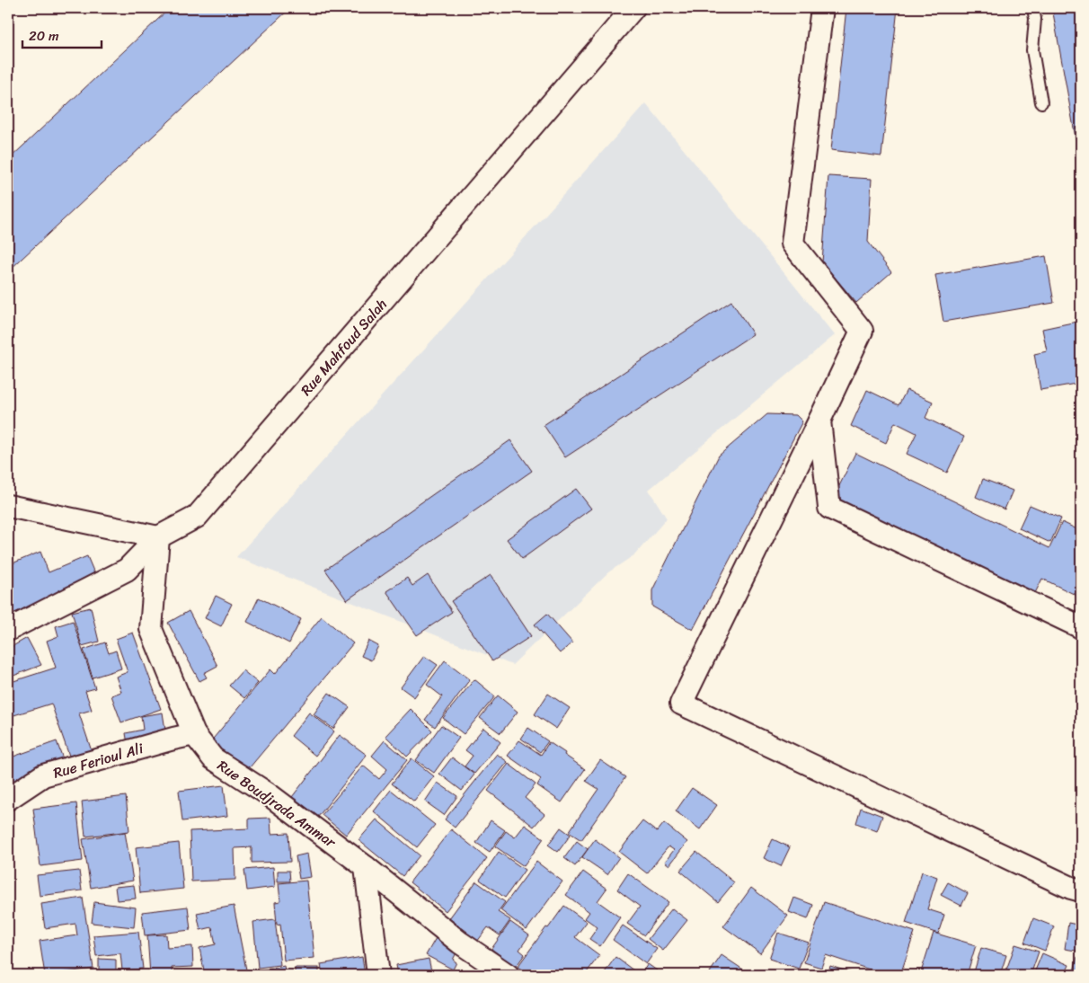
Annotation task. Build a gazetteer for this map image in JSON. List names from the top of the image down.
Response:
{
  "streets": {
    "street": ["Rue Mahfoud Salah", "Rue Ferioul Ali", "Rue Boudjrada Ammar"]
  },
  "crossings": [
    ["Rue Mahfoud Salah", "Rue Boudjrada Ammar"],
    ["Rue Ferioul Ali", "Rue Boudjrada Ammar"]
  ],
  "scale_bar": "20 m"
}
